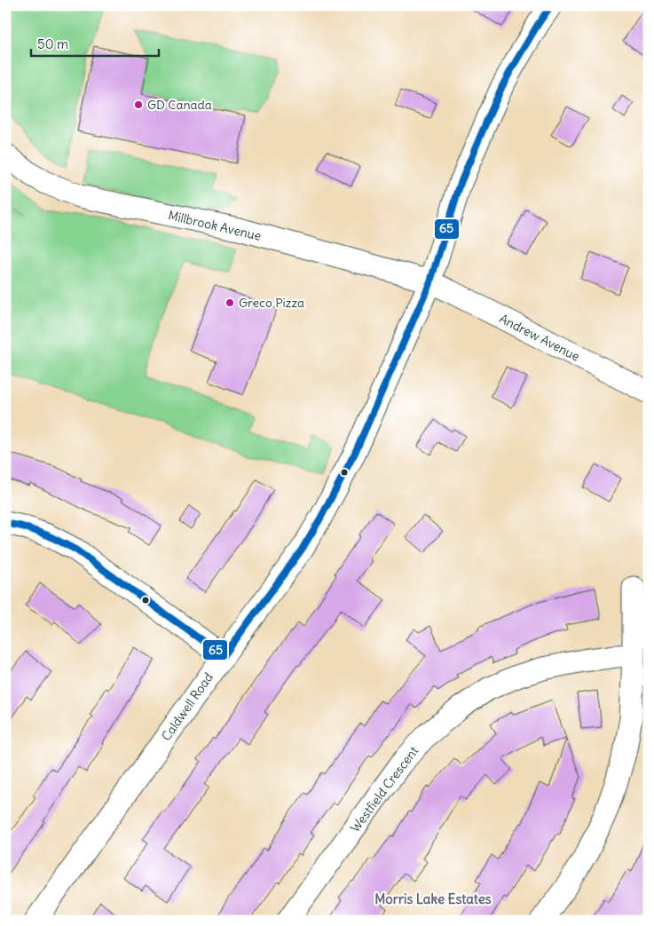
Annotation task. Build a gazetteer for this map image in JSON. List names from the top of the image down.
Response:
{
  "streets": {
    "street": [
      "Millbrook Avenue",
      "Andrew Avenue",
      "Caldwell Road",
      "Westfield Crescent"
    ]
  },
  "crossings": [
    ["Millbrook Avenue", "Andrew Avenue"],
    ["Millbrook Avenue", "Caldwell Road"],
    ["Andrew Avenue", "Caldwell Road"]
  ],
  "districts": ["Morris Lake Estates"],
  "places": ["GD Canada", "Greco Pizza"],
  "lines": ["transit line 65"],
  "scale_bar": "50 m"
}
